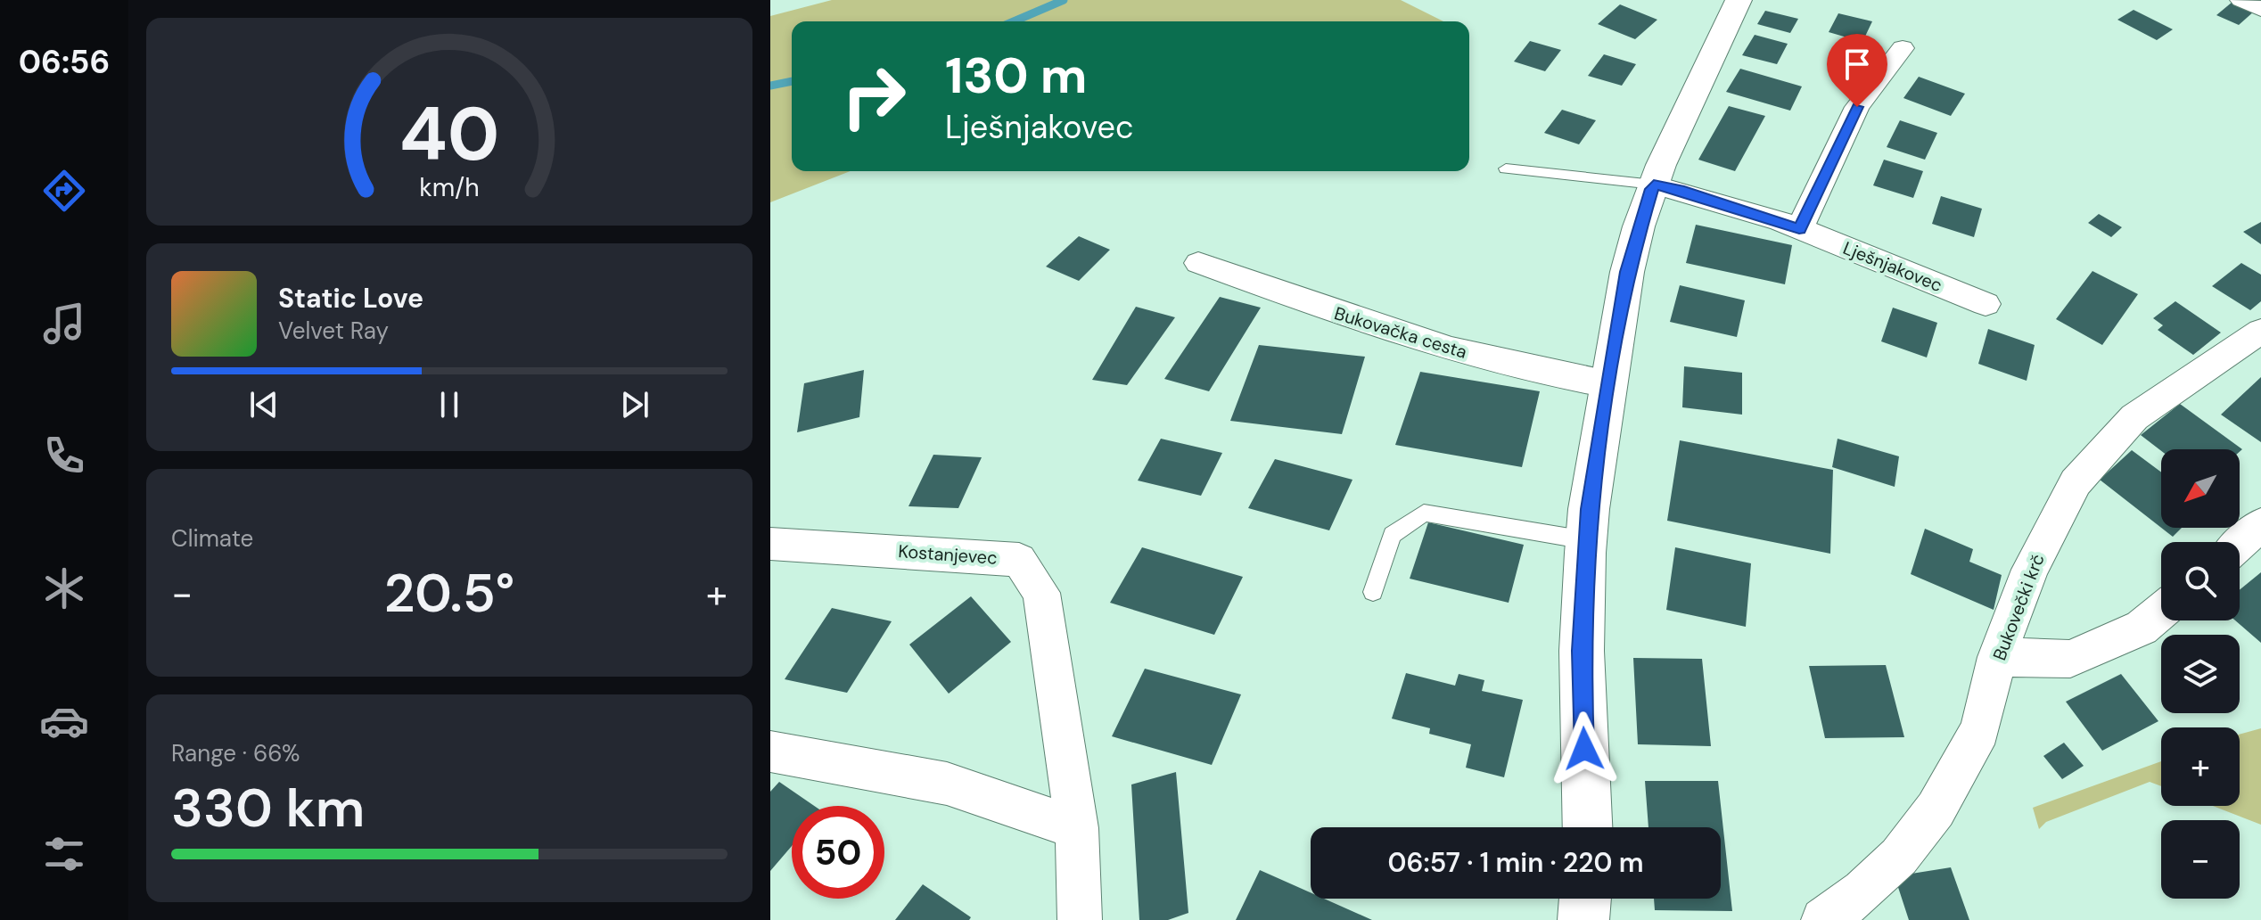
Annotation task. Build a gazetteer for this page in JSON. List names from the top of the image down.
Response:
{
  "streets": {
    "street": [
      "Lješnjakovec",
      "Bukovačka cesta",
      "Kostanjevec",
      "Bukovečki krč"
    ]
  },
  "north": "bottom left",
  "page": {
    "tabs": "06:56",
    "turn": ["130 m", "Lješnjakovec"],
    "song": ["Static Love", "Velvet Ray"],
    "map_buttons": ["+", "−"],
    "tile": [
      "Climate",
      ["Range · 66%", "330 km"]
    ],
    "heat": ["−", "20.5°", "+"],
    "limit": "50",
    "trip": "06:57 · 1 min · 220 m",
    "gauge": ["40", "km/h"]
  }
}
